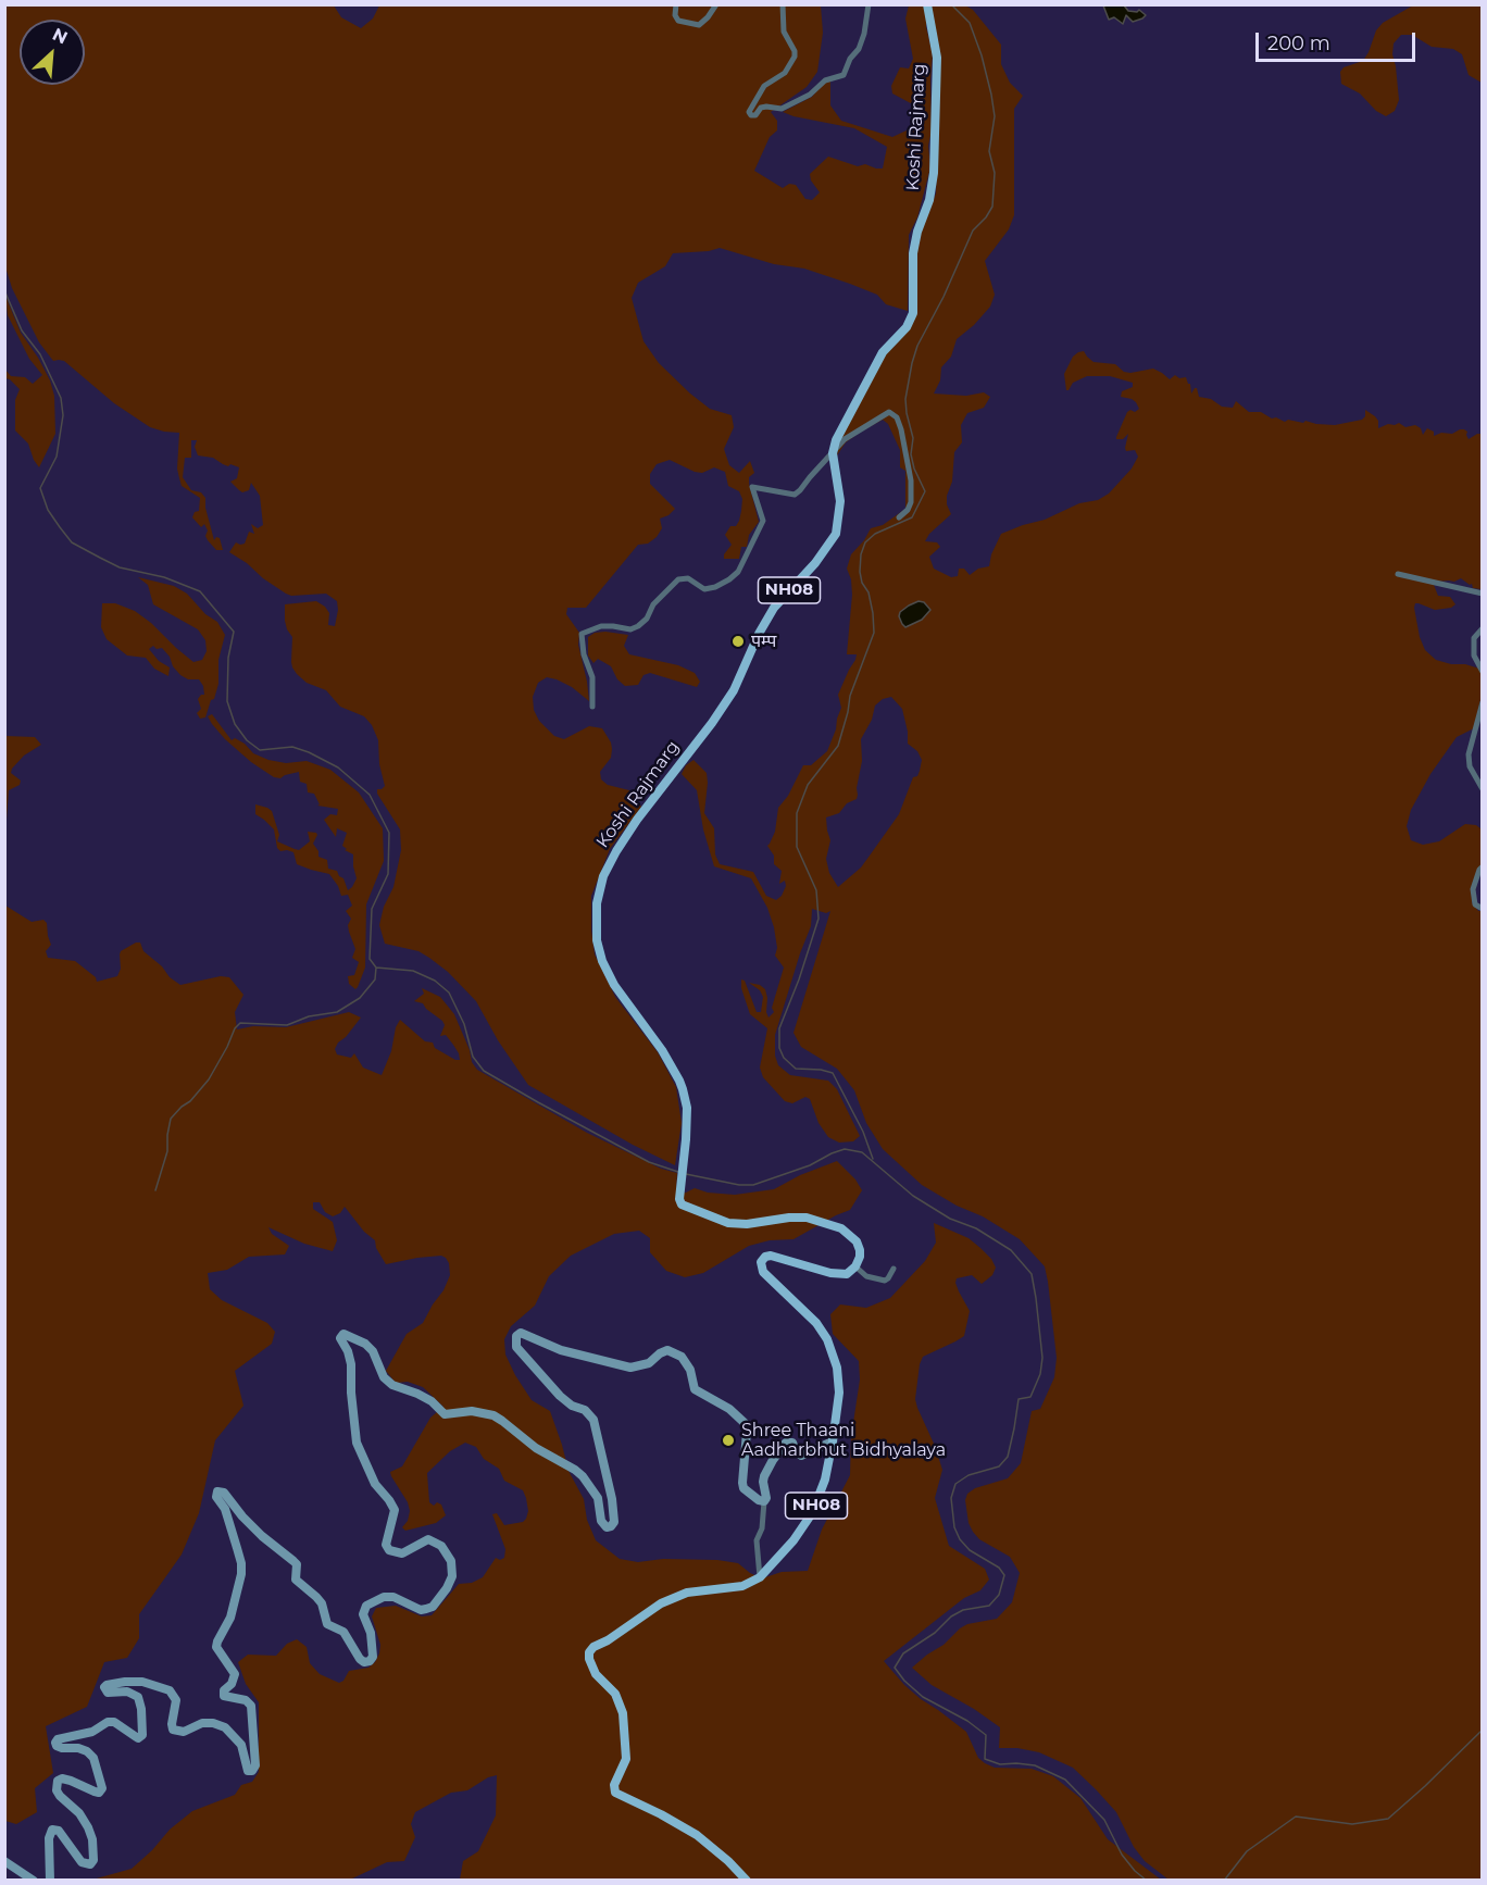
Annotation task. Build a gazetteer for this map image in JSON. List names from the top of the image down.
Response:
{
  "streets": {
    "main road": ["Koshi Rajmarg", "NH08"]
  },
  "crossings": [
    ["Koshi Rajmarg", "NH08"]
  ],
  "places": ["पम्प", "Shree Thaani Aadharbhut Bidhyalaya"],
  "scale_bar": "200 m",
  "north": "top right"
}
